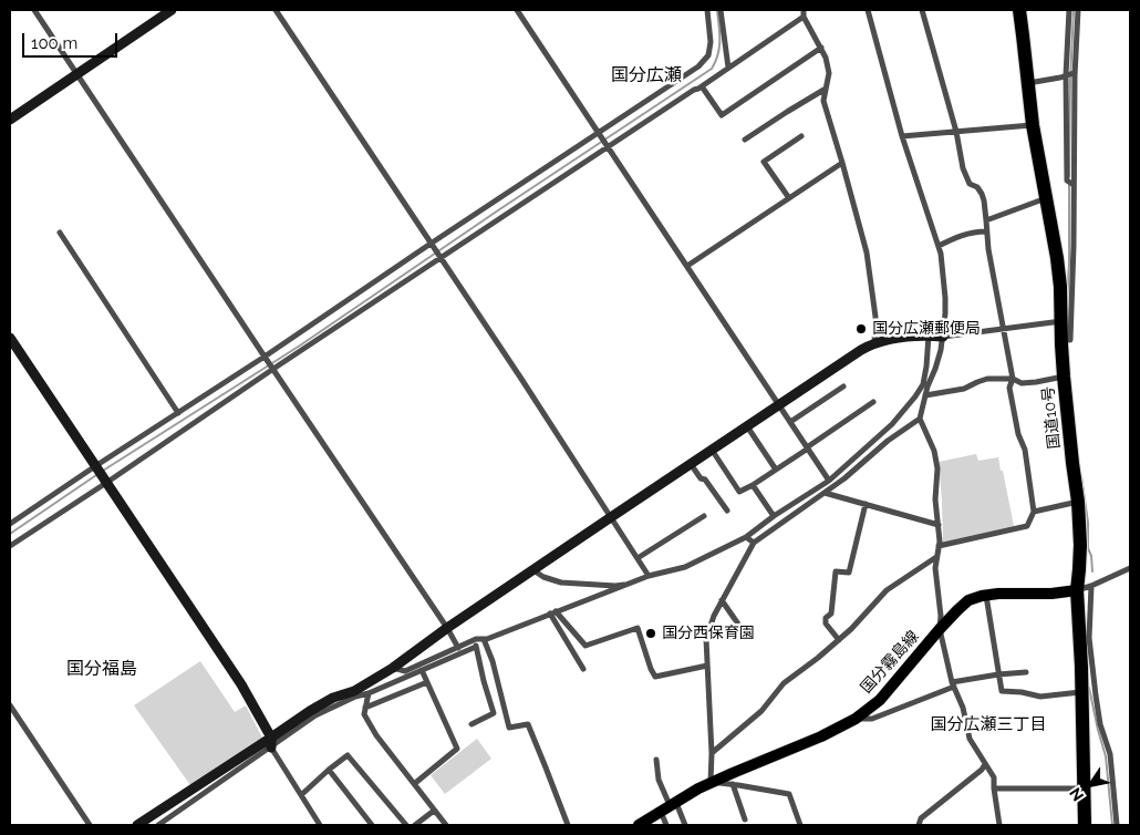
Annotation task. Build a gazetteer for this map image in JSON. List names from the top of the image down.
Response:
{
  "streets": {
    "highway": ["国道10号"],
    "main road": ["国分霧島線"]
  },
  "crossings": [
    ["国道10号", "国分霧島線"]
  ],
  "districts": ["国分広瀬", "国分福島", "国分広瀬三丁目"],
  "places": ["国分広瀬郵便局", "国分西保育園"],
  "scale_bar": "100 m",
  "north": "bottom left"
}
